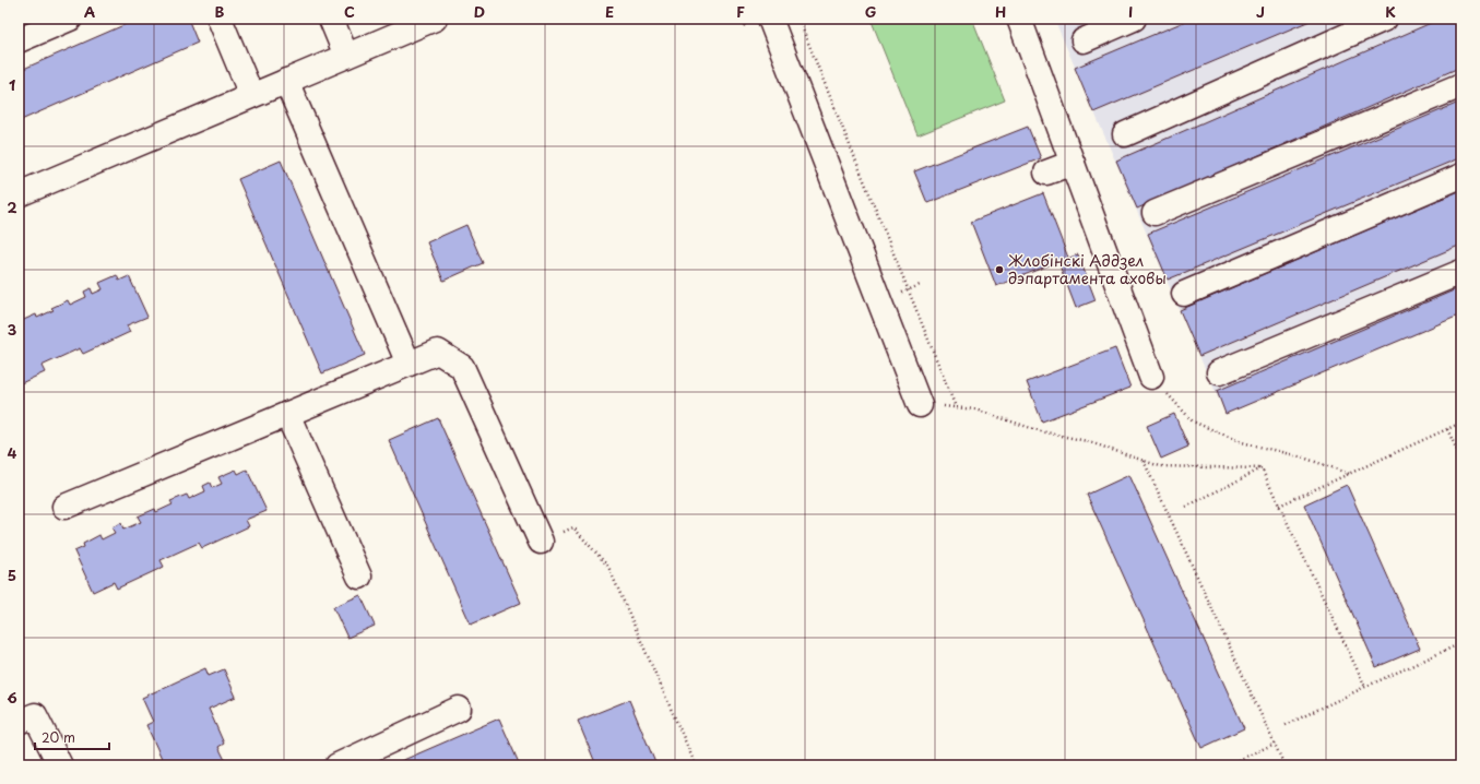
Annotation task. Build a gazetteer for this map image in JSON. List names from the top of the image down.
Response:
{
  "places": ["Жлобінскі Аддзел дэпартамента аховы"],
  "scale_bar": "20 m",
  "grid": {
    "columns": [
      "A",
      "B",
      "C",
      "D",
      "E",
      "F",
      "G",
      "H",
      "I",
      "J",
      "K"
    ],
    "rows": [
      "1",
      "2",
      "3",
      "4",
      "5",
      "6"
    ]
  }
}
